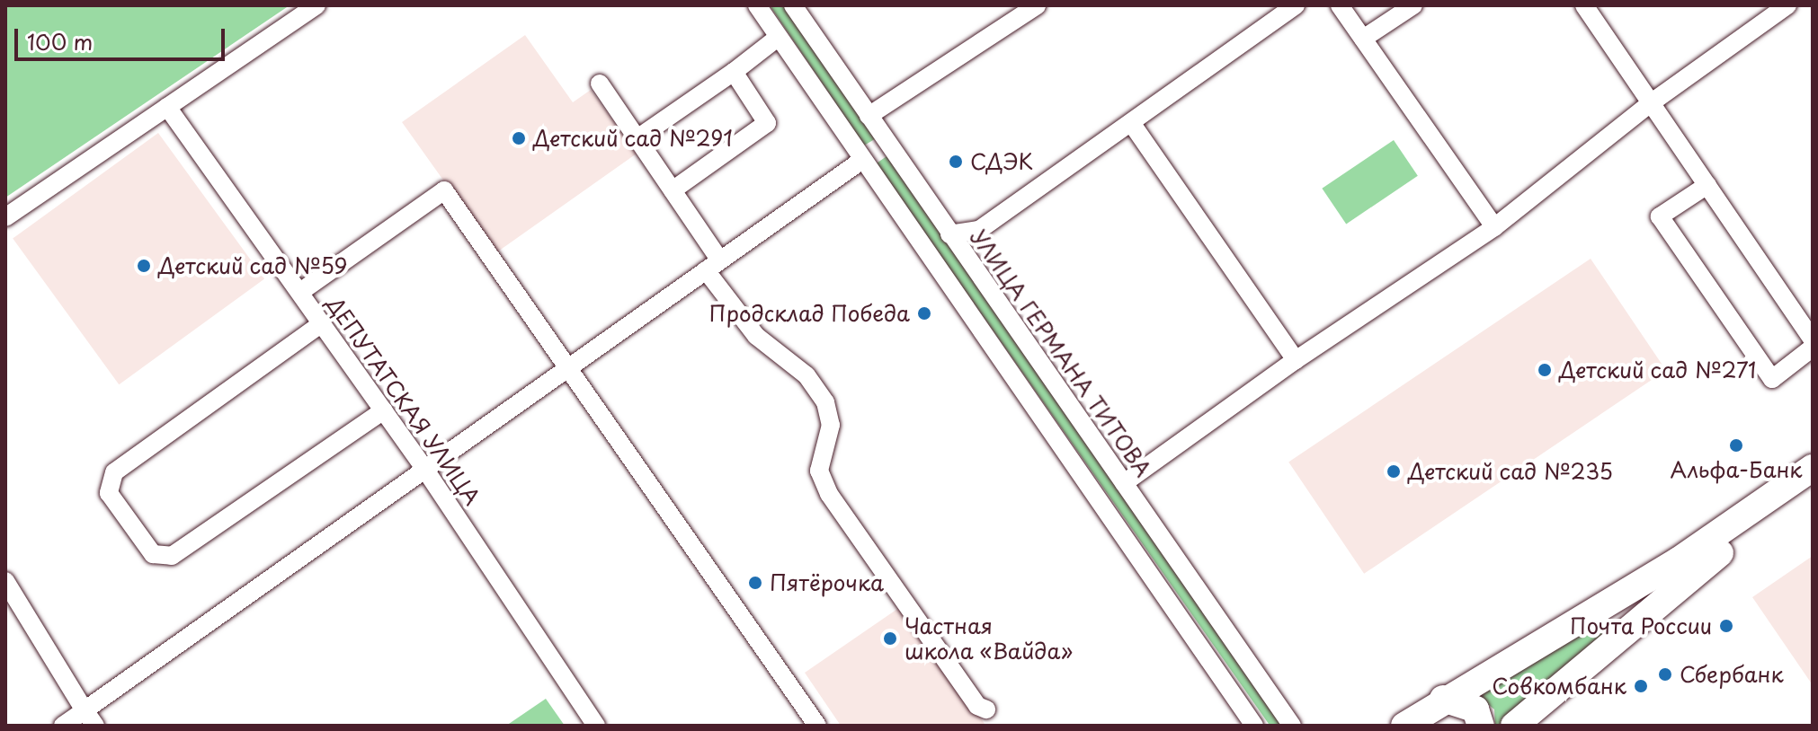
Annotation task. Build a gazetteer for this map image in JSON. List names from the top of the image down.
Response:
{
  "streets": {
    "street": ["УЛИЦА ГЕРМАНА ТИТОВА", "ДЕПУТАТСКАЯ УЛИЦА"]
  },
  "places": [
    "Детский сад №291",
    "СДЭК",
    "Детский сад №59",
    "Продсклад Победа",
    "Детский сад №271",
    "Альфа-Банк",
    "Детский сад №235",
    "Пятёрочка",
    "Почта России",
    "Частная школа «Вайда»",
    "Сбербанк",
    "Совкомбанк"
  ],
  "scale_bar": "100 m"
}
